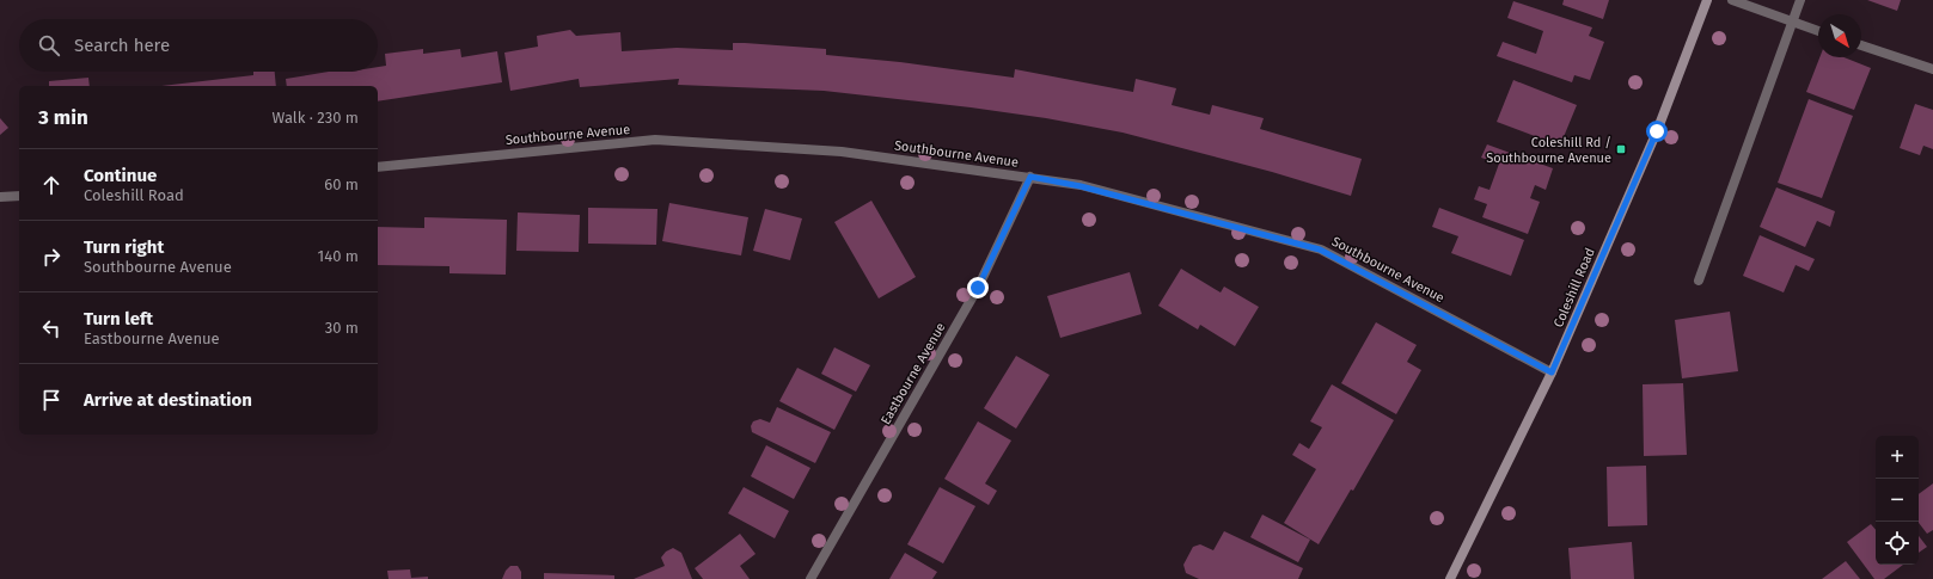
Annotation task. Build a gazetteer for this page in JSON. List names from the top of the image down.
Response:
{
  "streets": {
    "main road": ["Coleshill Road"],
    "street": ["Southbourne Avenue", "Eastbourne Avenue"]
  },
  "crossings": [
    ["Southbourne Avenue", "Coleshill Road"],
    ["Southbourne Avenue", "Eastbourne Avenue"]
  ],
  "places": {
    "transit": ["Coleshill Rd / Southbourne Avenue"]
  },
  "north": "bottom right",
  "page": {
    "search": "Search here",
    "heading": ["3 min", "Walk · 230 m"],
    "list": [
      ["Continue", "Coleshill Road", "60 m"],
      ["Turn right", "Southbourne Avenue", "140 m"],
      ["Turn left", "Eastbourne Avenue", "30 m"],
      "Arrive at destination"
    ],
    "map_buttons": ["+", "−"]
  }
}
